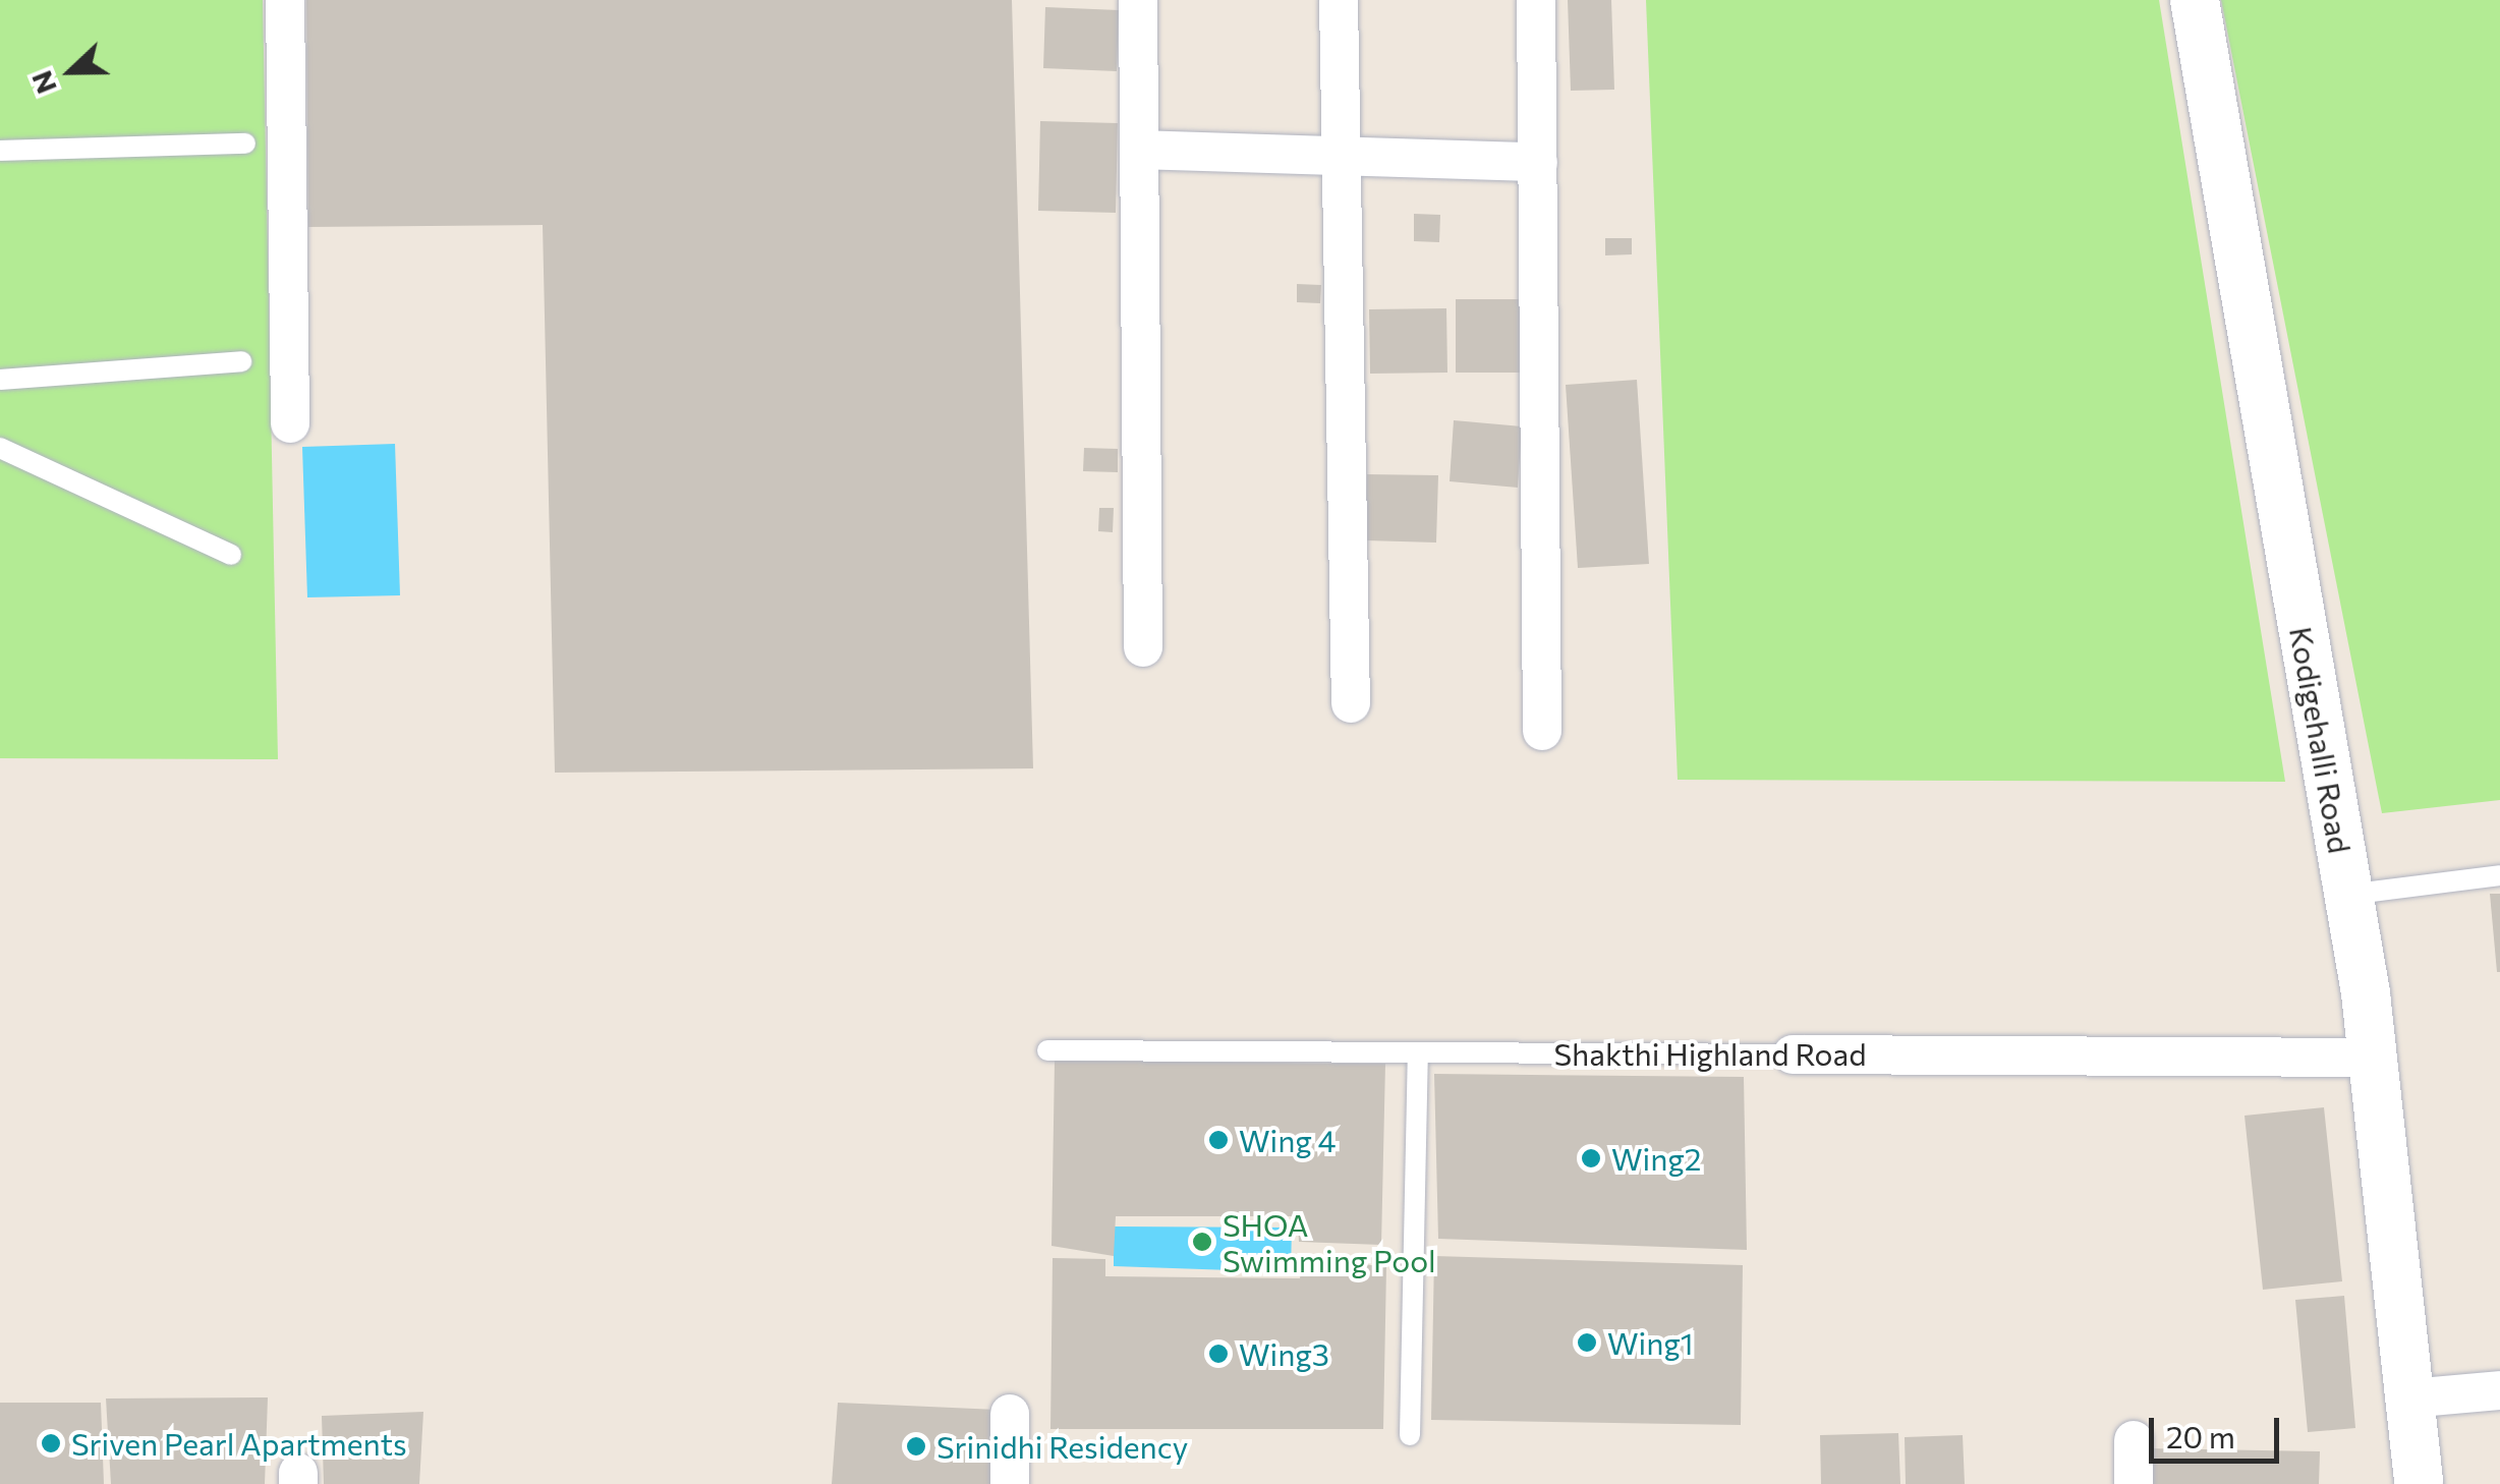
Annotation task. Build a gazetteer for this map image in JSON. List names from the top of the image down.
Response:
{
  "streets": {
    "street": ["Kodigehalli Road", "Shakthi Highland Road"]
  },
  "crossings": [
    ["Kodigehalli Road", "Shakthi Highland Road"]
  ],
  "places": [
    "Wing 4",
    "Wing2",
    "SHOA Swimming Pool",
    "Wing1",
    "Wing3",
    "Sriven Pearl Apartments",
    "Srinidhi Residency"
  ],
  "scale_bar": "20 m",
  "north": "left"
}
